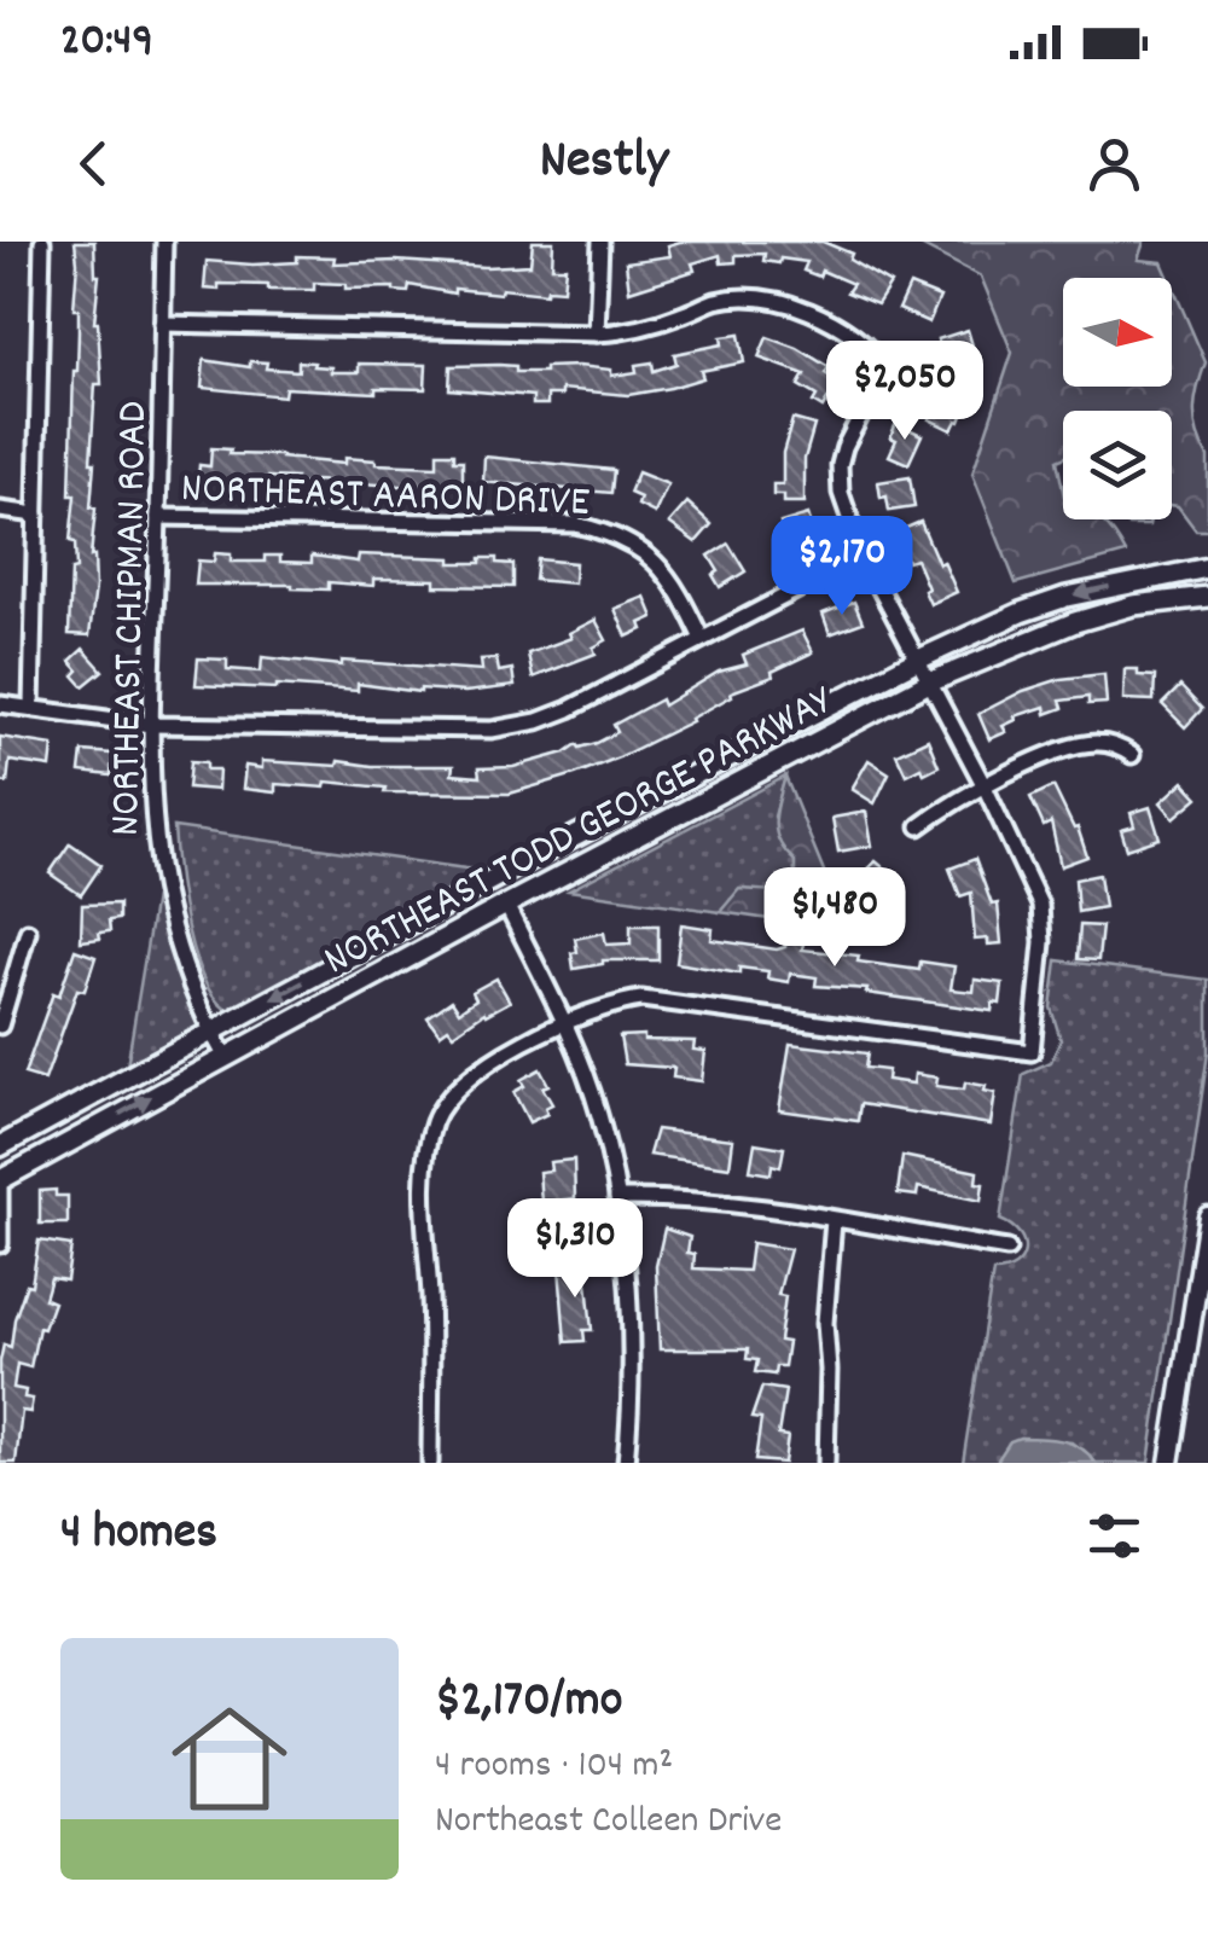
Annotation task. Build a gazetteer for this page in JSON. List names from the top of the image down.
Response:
{
  "streets": {
    "main road": ["NORTHEAST TODD GEORGE PARKWAY"],
    "street": ["NORTHEAST AARON DRIVE", "NORTHEAST CHIPMAN ROAD"]
  },
  "crossings": [
    ["NORTHEAST AARON DRIVE", "NORTHEAST CHIPMAN ROAD"],
    ["NORTHEAST CHIPMAN ROAD", "NORTHEAST TODD GEORGE PARKWAY"]
  ],
  "north": "right",
  "page": {
    "status": "20:49",
    "header": "Nestly",
    "price": [
      "$2,050",
      "$2,170",
      "$1,480",
      "$1,310"
    ],
    "heading": "4 homes",
    "list": [
      {
        "name": "$2,170/mo",
        "note": "4 rooms · 104 m² · Northeast Colleen Drive"
      }
    ]
  }
}
